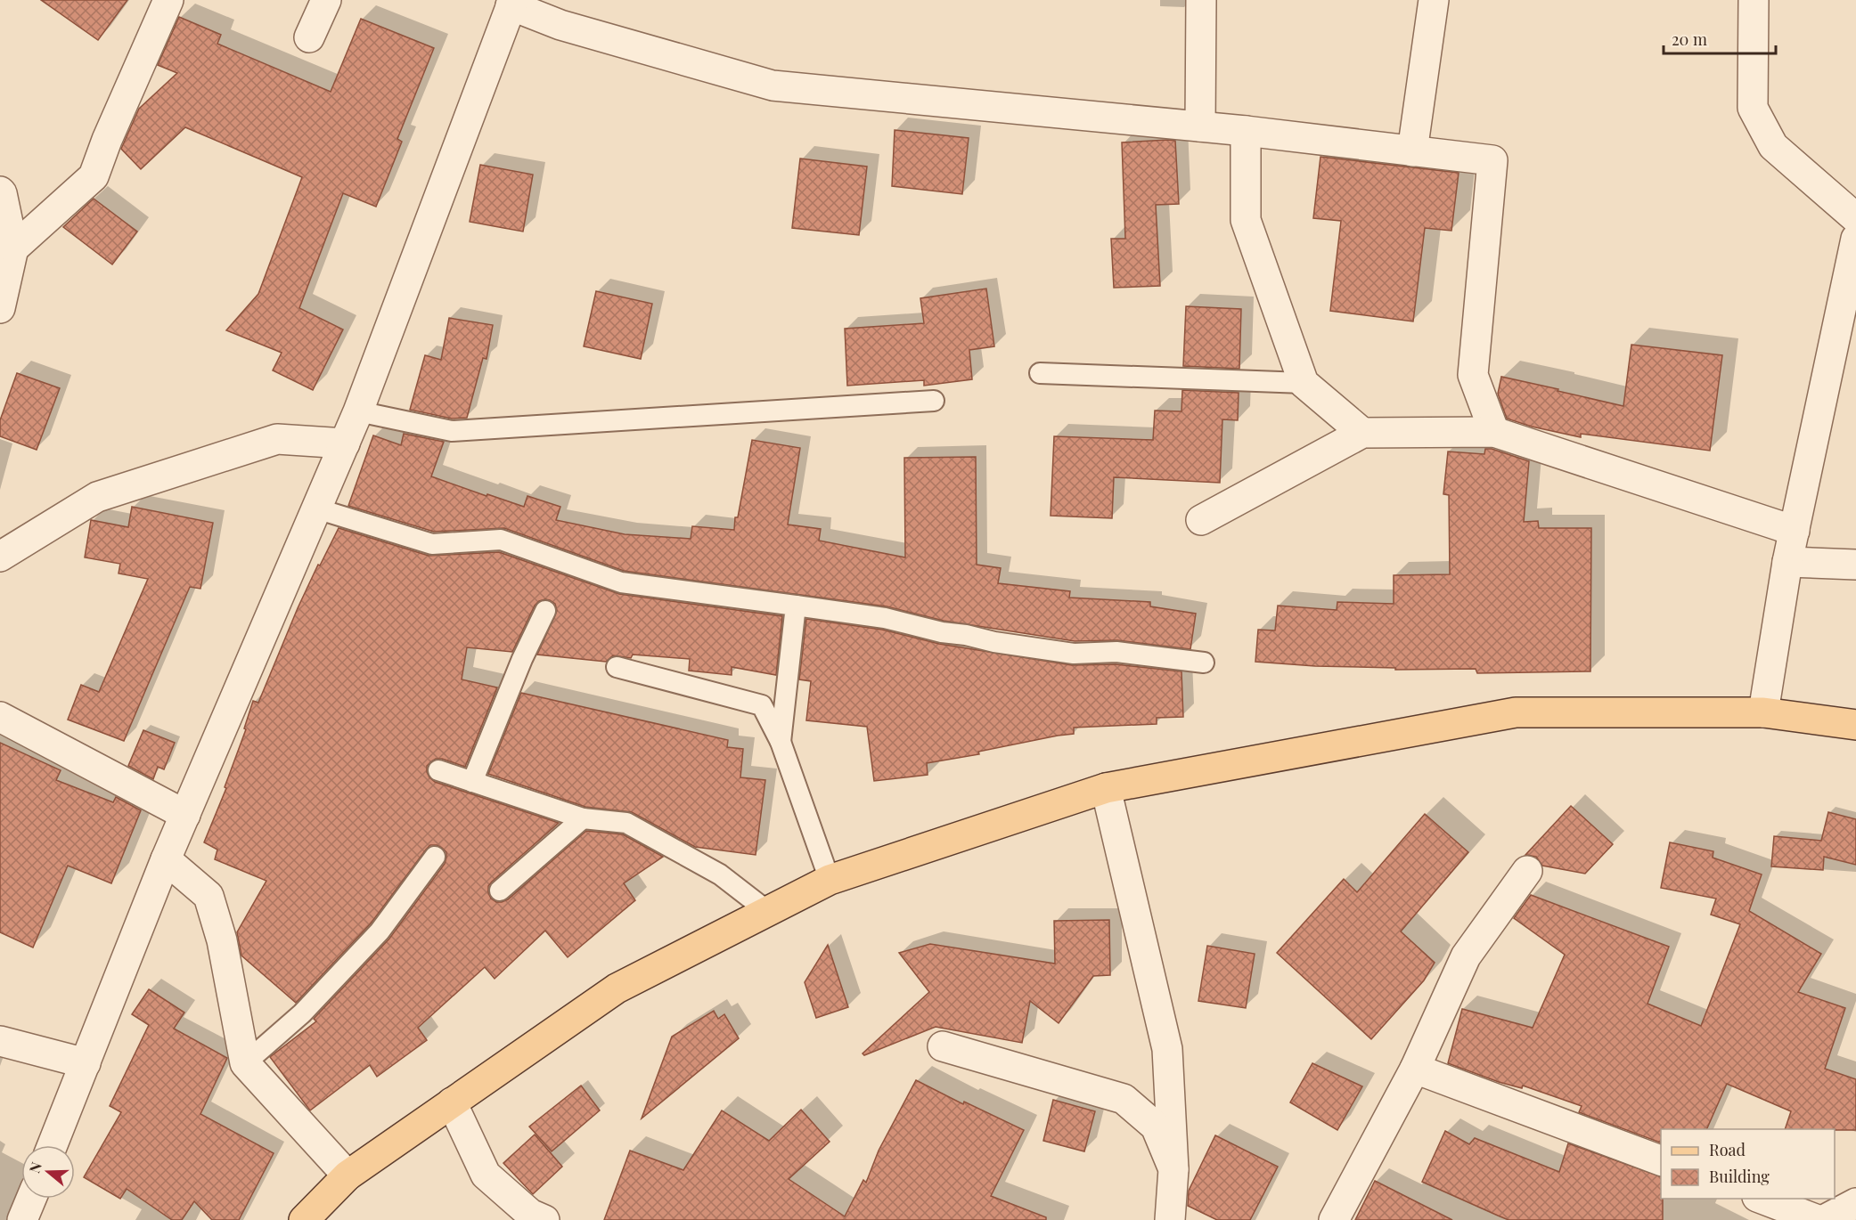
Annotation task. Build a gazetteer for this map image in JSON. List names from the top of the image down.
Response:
{
  "legend": ["Road", "Building"],
  "scale_bar": "20 m",
  "north": "left"
}
